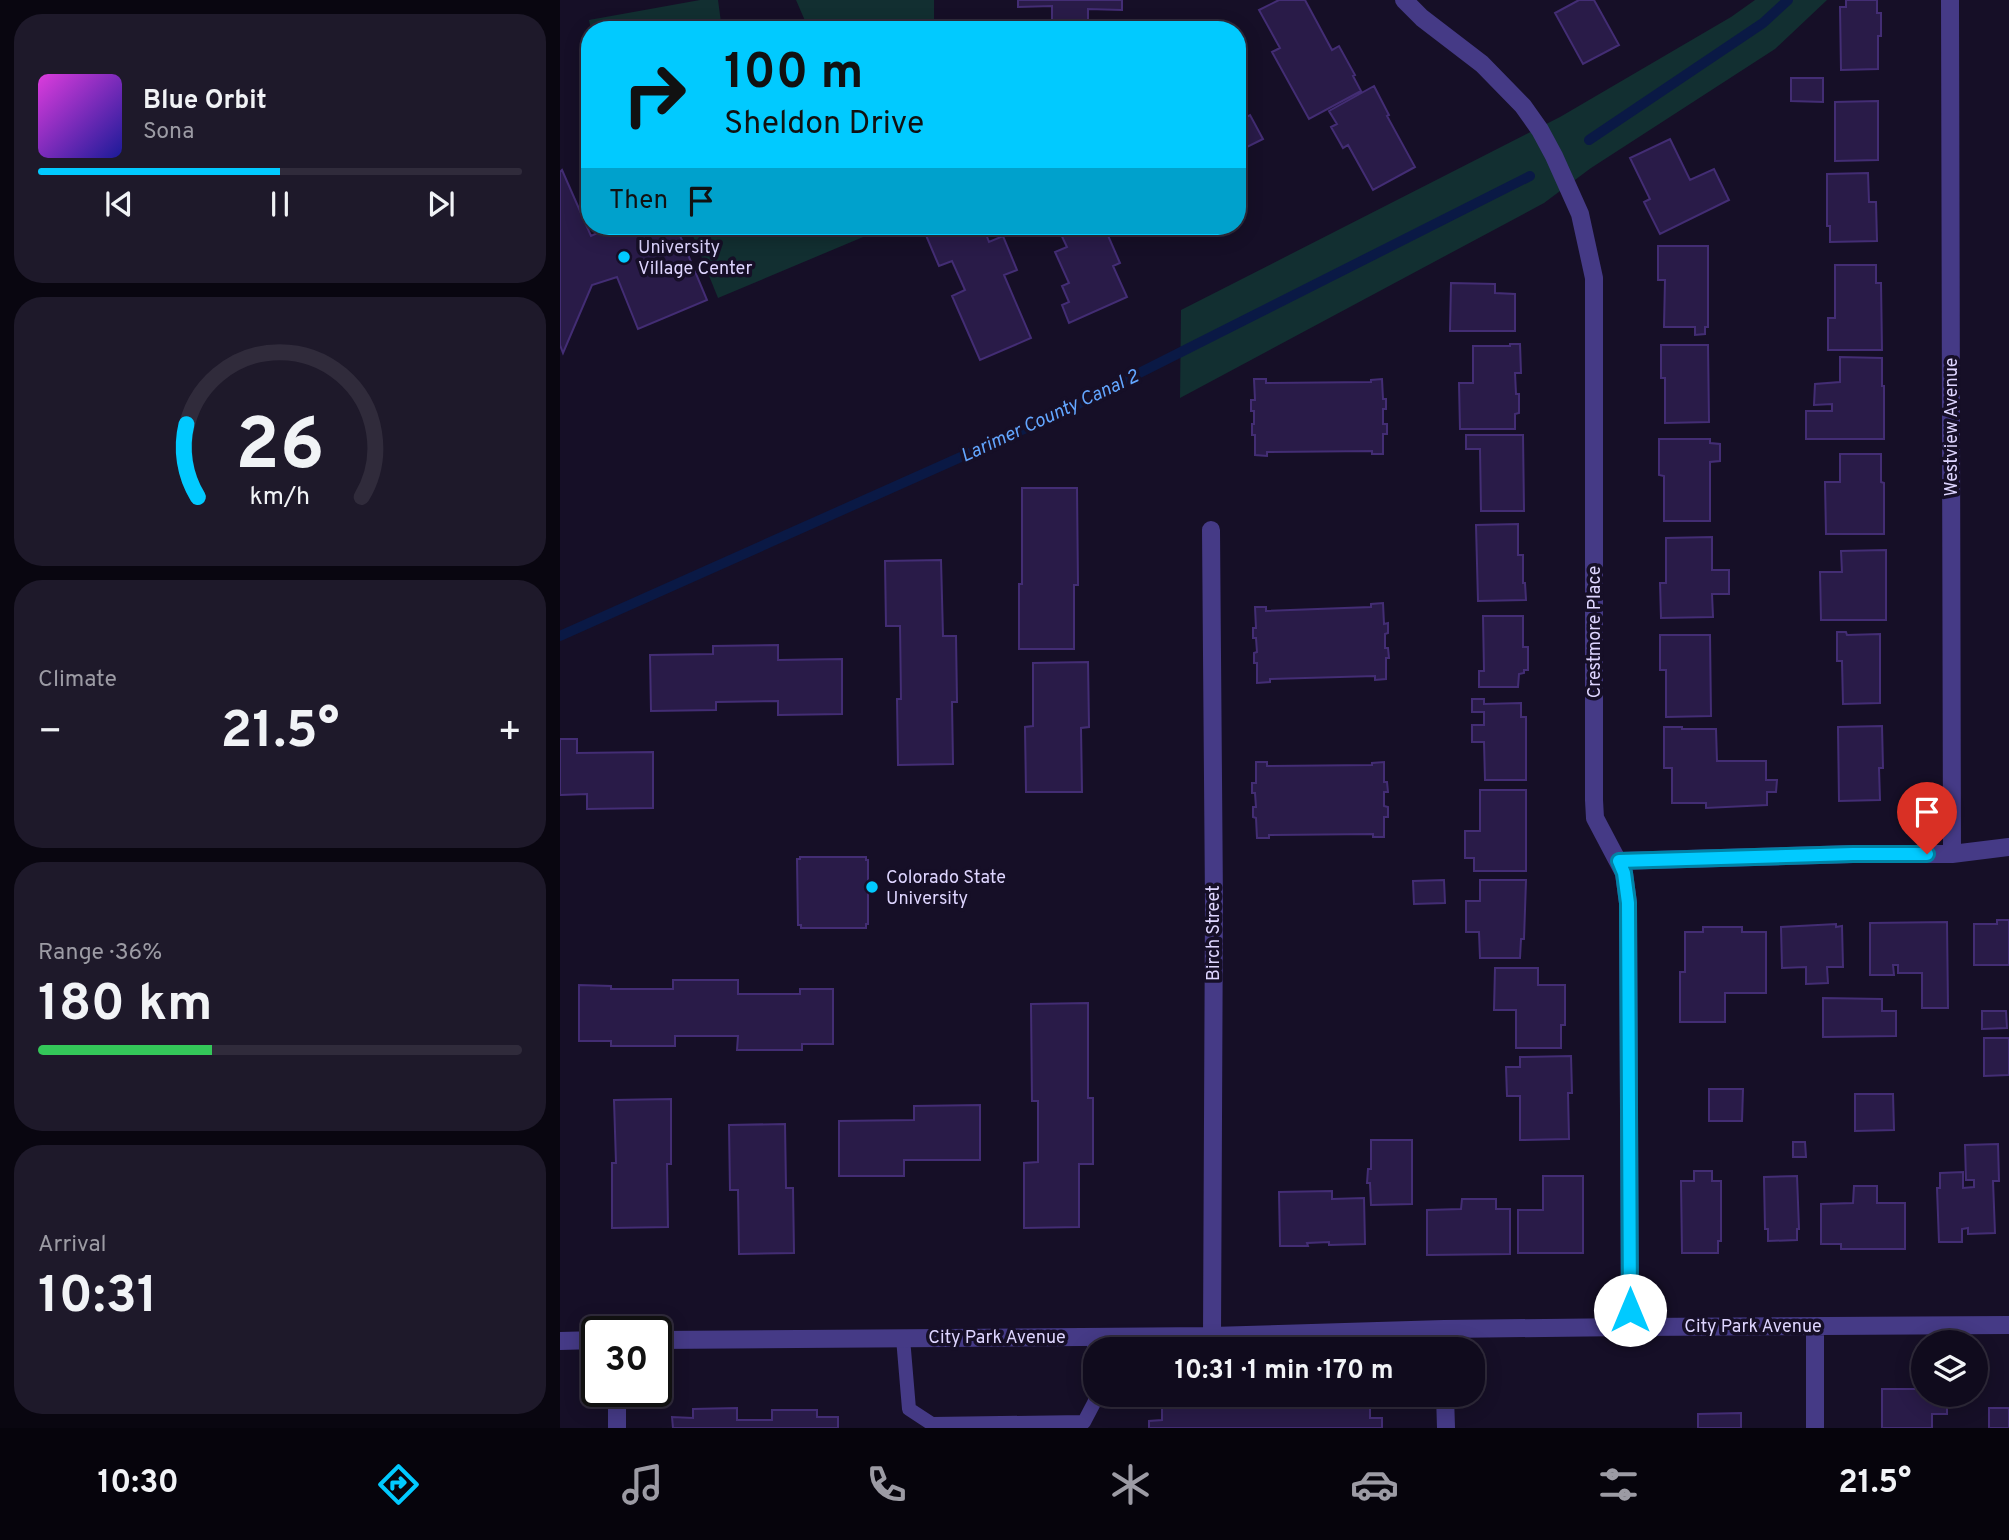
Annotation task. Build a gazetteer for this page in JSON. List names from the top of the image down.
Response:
{
  "streets": {
    "street": [
      "Westview Avenue",
      "Crestmore Place",
      "Birch Street",
      "City Park Avenue"
    ]
  },
  "crossings": [
    ["Crestmore Place", "City Park Avenue"],
    ["Birch Street", "City Park Avenue"]
  ],
  "water": ["Larimer County Canal 2"],
  "places": ["University Village Center", "Colorado State University"],
  "page": {
    "turn": ["100 m", "Sheldon Drive"],
    "song": ["Blue Orbit", "Sona"],
    "then": "Then",
    "tile": [
      "Climate",
      ["Range · 36%", "180 km"],
      ["Arrival", "10:31"]
    ],
    "heat": ["−", "21.5°", "+"],
    "limit": "30",
    "trip": "10:31 · 1 min · 170 m",
    "tabs": ["10:30", "21.5°"],
    "gauge": ["26", "km/h"]
  }
}
